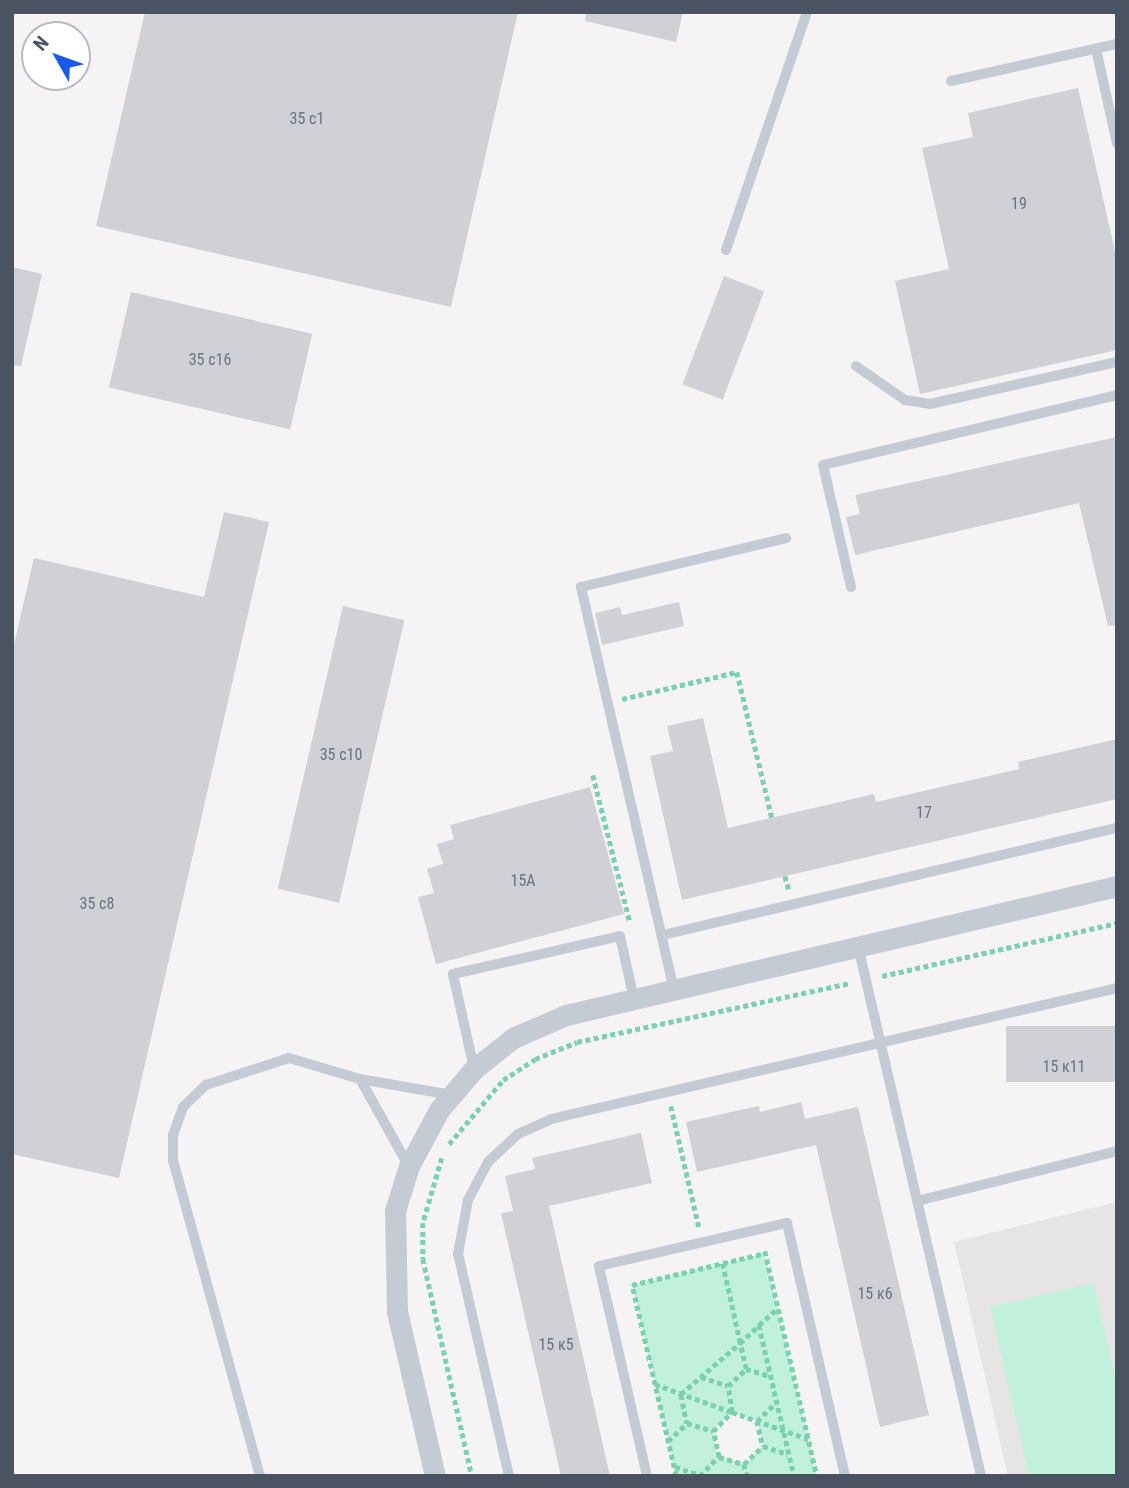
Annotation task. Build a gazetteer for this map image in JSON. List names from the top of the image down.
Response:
{
  "house_numbers": [
    "35 с1",
    "19",
    "35 с16",
    "35 с10",
    "17",
    "15А",
    "35 с8",
    "15 к11",
    "15 к6",
    "15 к5"
  ],
  "north": "top left"
}
